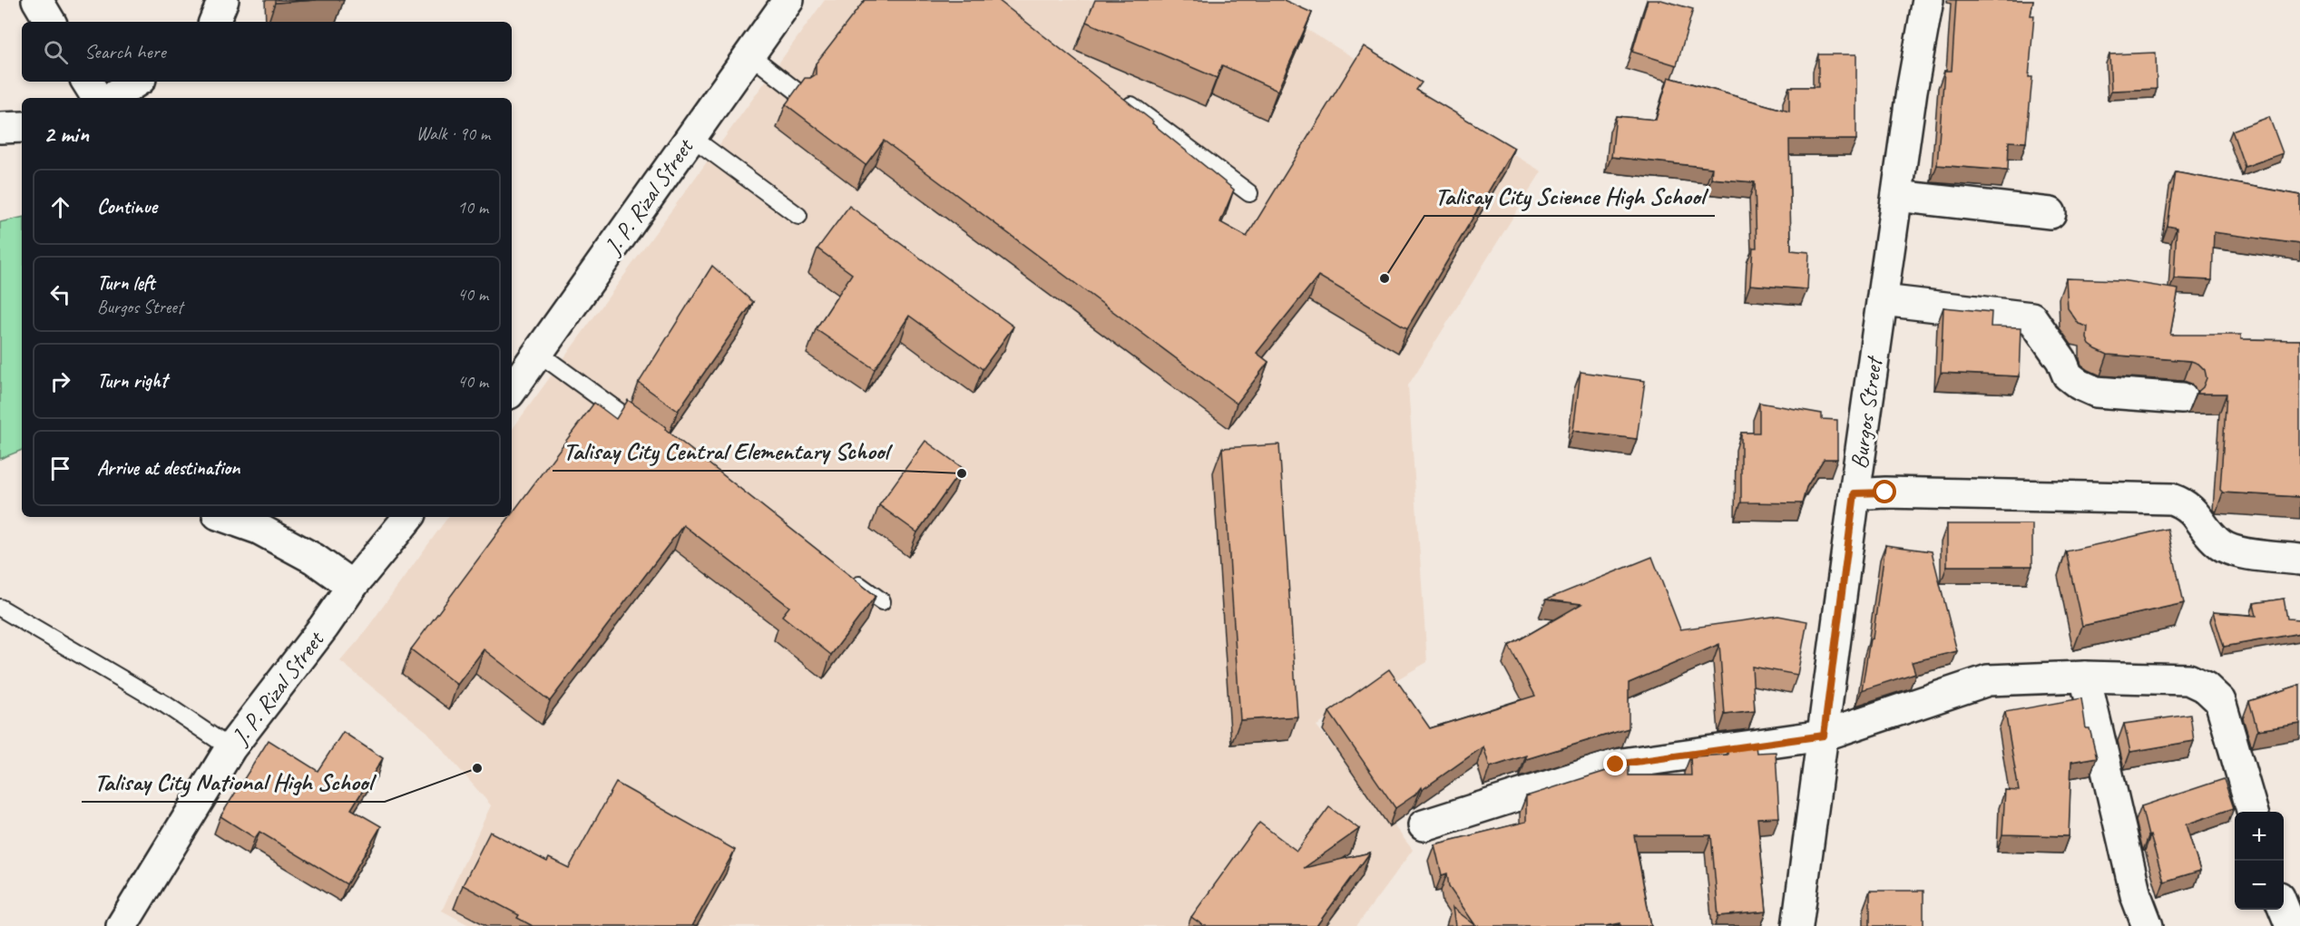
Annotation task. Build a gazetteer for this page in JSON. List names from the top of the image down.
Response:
{
  "streets": {
    "street": ["J. P. Rizal Street", "Burgos Street"]
  },
  "places": ["Talisay City Science High School", "Talisay City Central Elementary School", "Talisay City National High School"],
  "page": {
    "search": "Search here",
    "heading": ["2 min", "Walk · 90 m"],
    "list": [
      ["Continue", "10 m"],
      ["Turn left", "Burgos Street", "40 m"],
      ["Turn right", "40 m"],
      "Arrive at destination"
    ],
    "map_buttons": ["+", "−"]
  }
}
